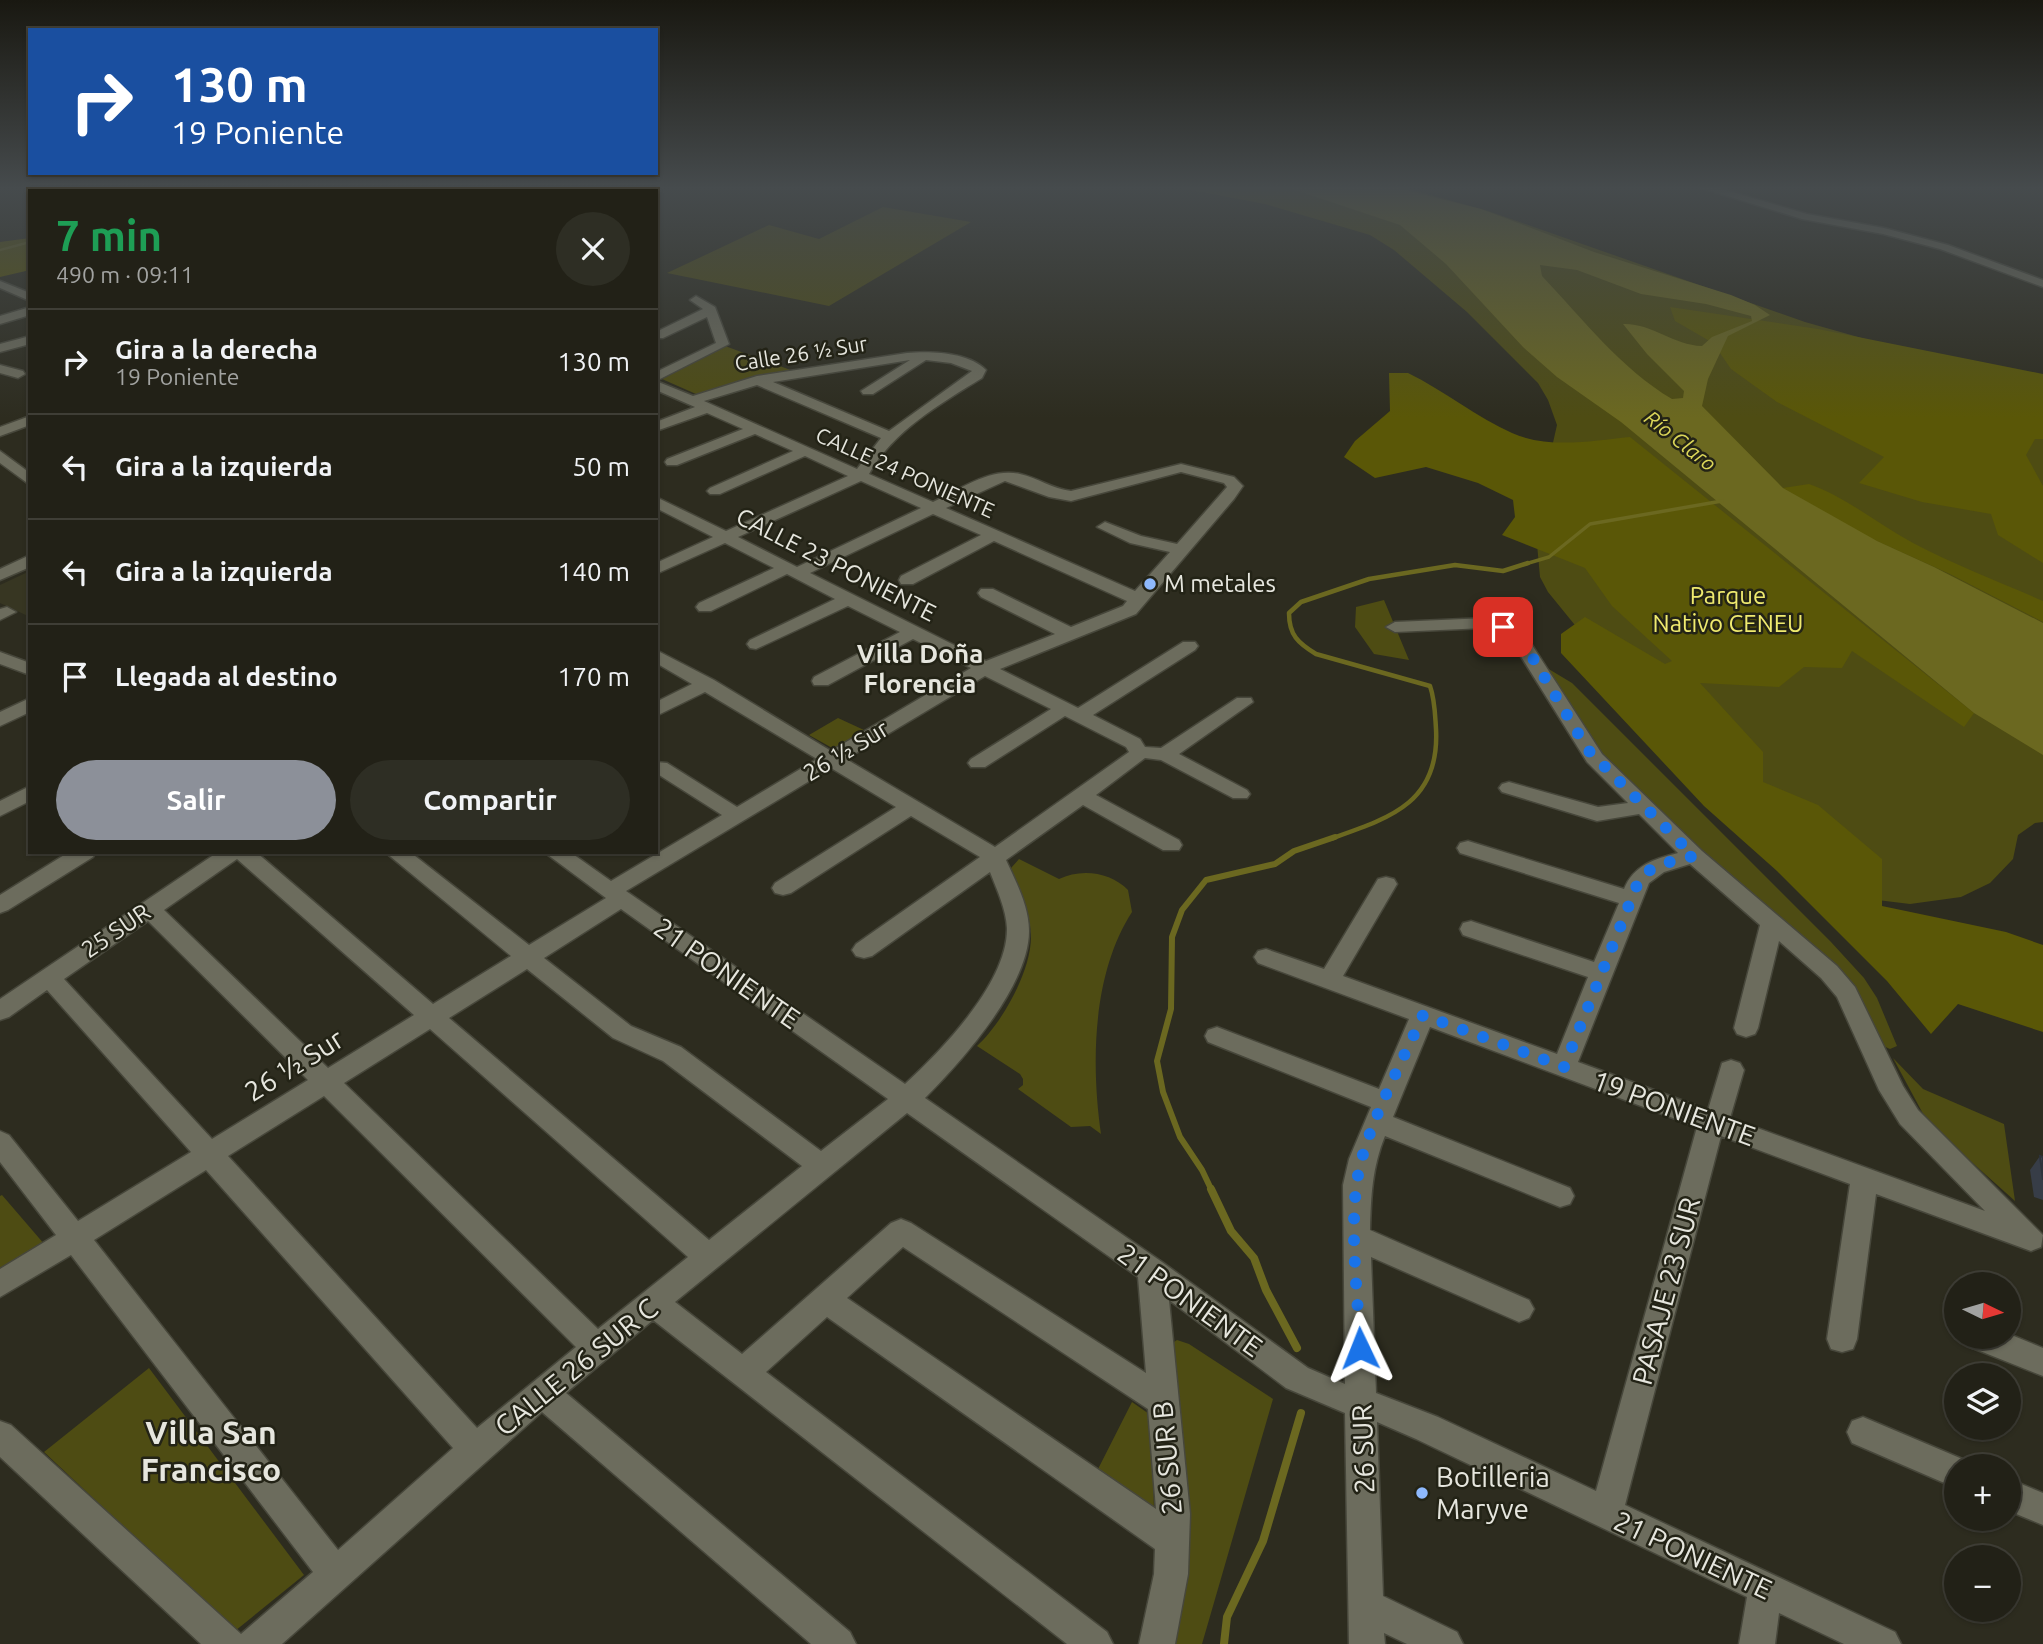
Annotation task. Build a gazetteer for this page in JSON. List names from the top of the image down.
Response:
{
  "streets": {
    "street": [
      "Calle 26 ½ Sur",
      "CALLE 24 PONIENTE",
      "CALLE 23 PONIENTE",
      "26 ½ Sur",
      "25 SUR",
      "21 PONIENTE",
      "19 PONIENTE",
      "PASAJE 23 SUR",
      "CALLE 26 SUR C",
      "26 SUR",
      "26 SUR B"
    ]
  },
  "crossings": [
    ["Calle 26 ½ Sur", "CALLE 24 PONIENTE"],
    ["CALLE 24 PONIENTE", "26 ½ Sur"],
    ["CALLE 23 PONIENTE", "26 ½ Sur"],
    ["26 ½ Sur", "21 PONIENTE"],
    ["21 PONIENTE", "PASAJE 23 SUR"],
    ["21 PONIENTE", "CALLE 26 SUR C"],
    ["21 PONIENTE", "26 SUR"],
    ["21 PONIENTE", "26 SUR B"],
    ["19 PONIENTE", "PASAJE 23 SUR"],
    ["19 PONIENTE", "26 SUR"]
  ],
  "districts": ["Villa Doña Florencia", "Villa San Francisco"],
  "water": ["Río Claro"],
  "parks": ["Parque Nativo CENEU"],
  "places": ["M metales", "Botilleria Maryve"],
  "north": "right",
  "page": {
    "turn": ["130 m", "19 Poniente"],
    "heading": ["7 min", "490 m · 09:11"],
    "list": [
      {
        "name": "Gira a la derecha",
        "note": "19 Poniente",
        "value": "130 m"
      },
      {
        "name": "Gira a la izquierda",
        "value": "50 m"
      },
      {
        "name": "Gira a la izquierda",
        "value": "140 m"
      },
      {
        "name": "Llegada al destino",
        "value": "170 m"
      }
    ],
    "buttons": ["Salir", "Compartir"],
    "map_buttons": ["+", "−"]
  }
}
